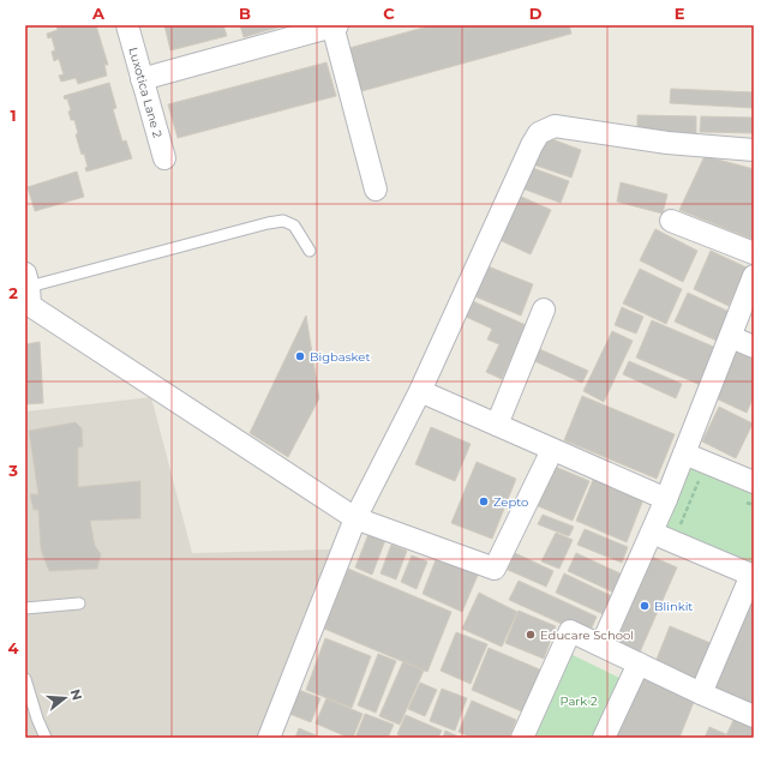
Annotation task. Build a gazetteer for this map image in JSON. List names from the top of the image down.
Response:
{
  "streets": {
    "street": ["Luxotica Lane 2"]
  },
  "parks": ["Park 2"],
  "places": [
    "Bigbasket",
    "Zepto",
    "Blinkit",
    "Educare School"
  ],
  "north": "right",
  "grid": {
    "columns": [
      "A",
      "B",
      "C",
      "D",
      "E"
    ],
    "rows": [
      "1",
      "2",
      "3",
      "4"
    ]
  }
}
